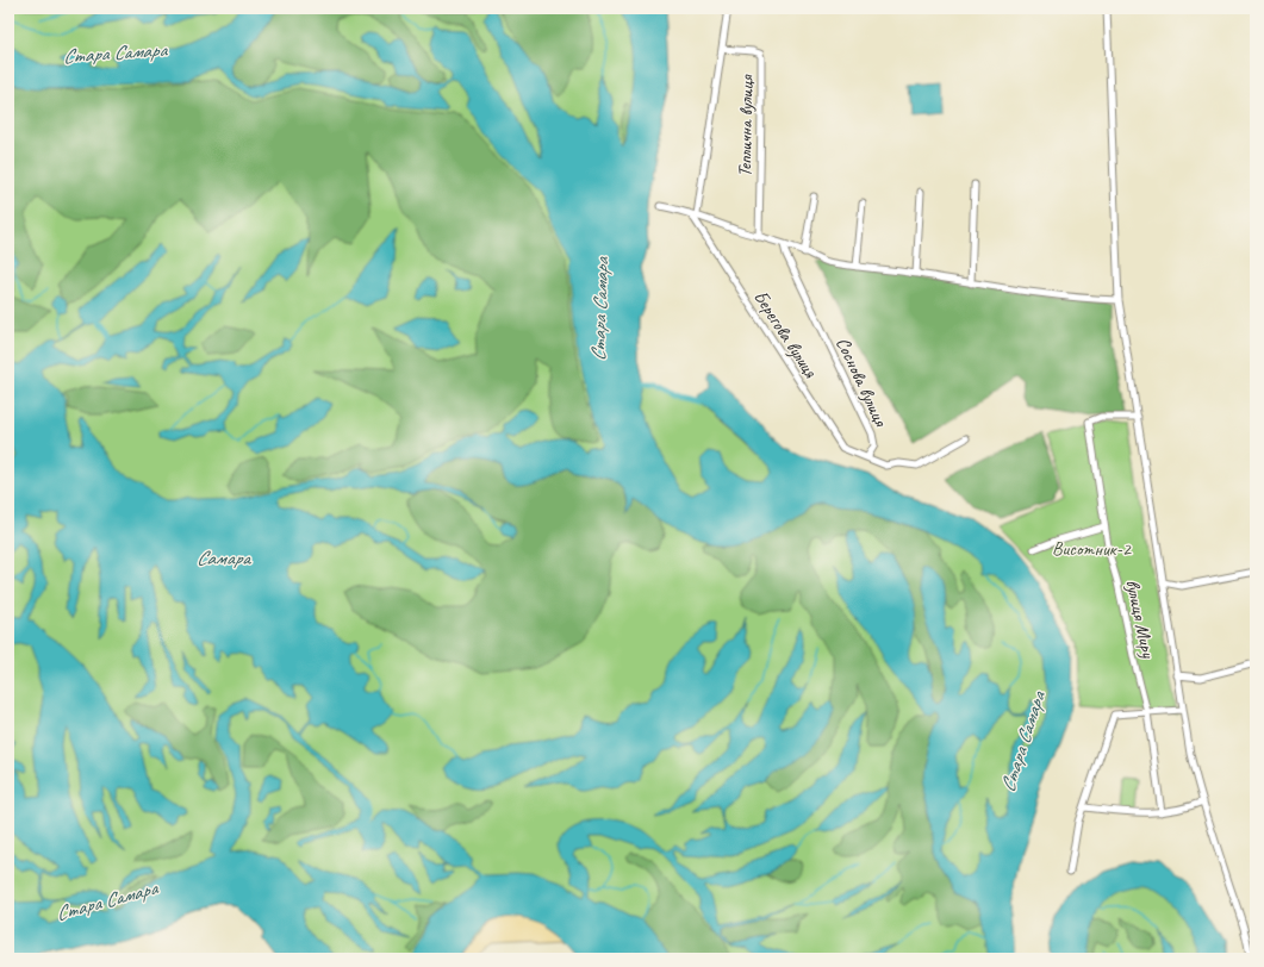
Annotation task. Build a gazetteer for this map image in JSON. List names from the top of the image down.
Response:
{
  "streets": {
    "street": [
      "Теплична вулиця",
      "Берегова вулиця",
      "Соснова вулиця",
      "вулиця Миру"
    ]
  },
  "crossings": [
    ["Берегова вулиця", "Соснова вулиця"]
  ],
  "water": ["Стара Самара", "Самара"],
  "parks": ["Висотник-2"]
}
